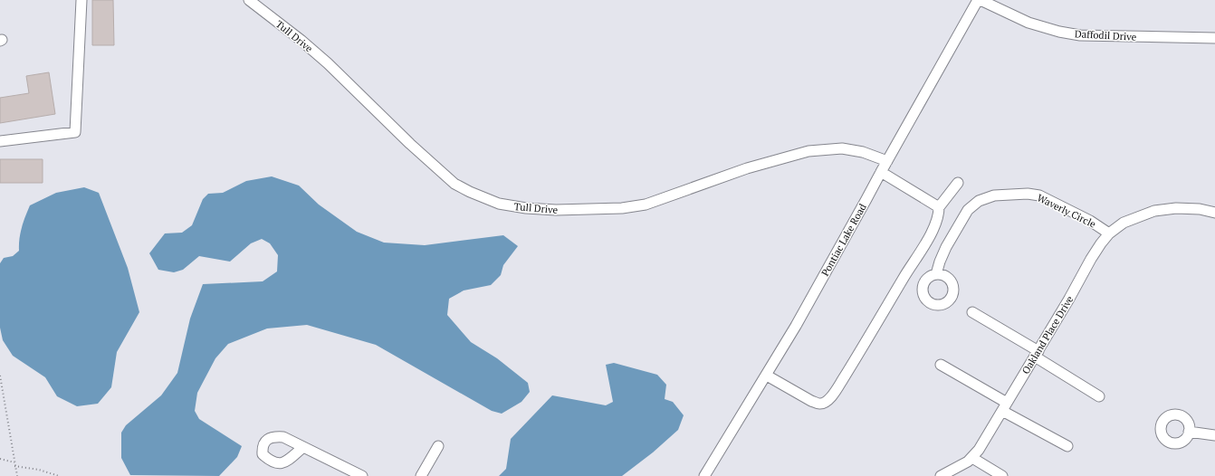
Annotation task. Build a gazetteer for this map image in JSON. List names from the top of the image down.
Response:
{
  "streets": {
    "street": [
      "Daffodil Drive",
      "Tull Drive",
      "Waverly Circle",
      "Pontiac Lake Road",
      "Oakland Place Drive"
    ]
  },
  "crossings": [
    ["Daffodil Drive", "Pontiac Lake Road"],
    ["Tull Drive", "Pontiac Lake Road"],
    ["Waverly Circle", "Oakland Place Drive"]
  ]
}
